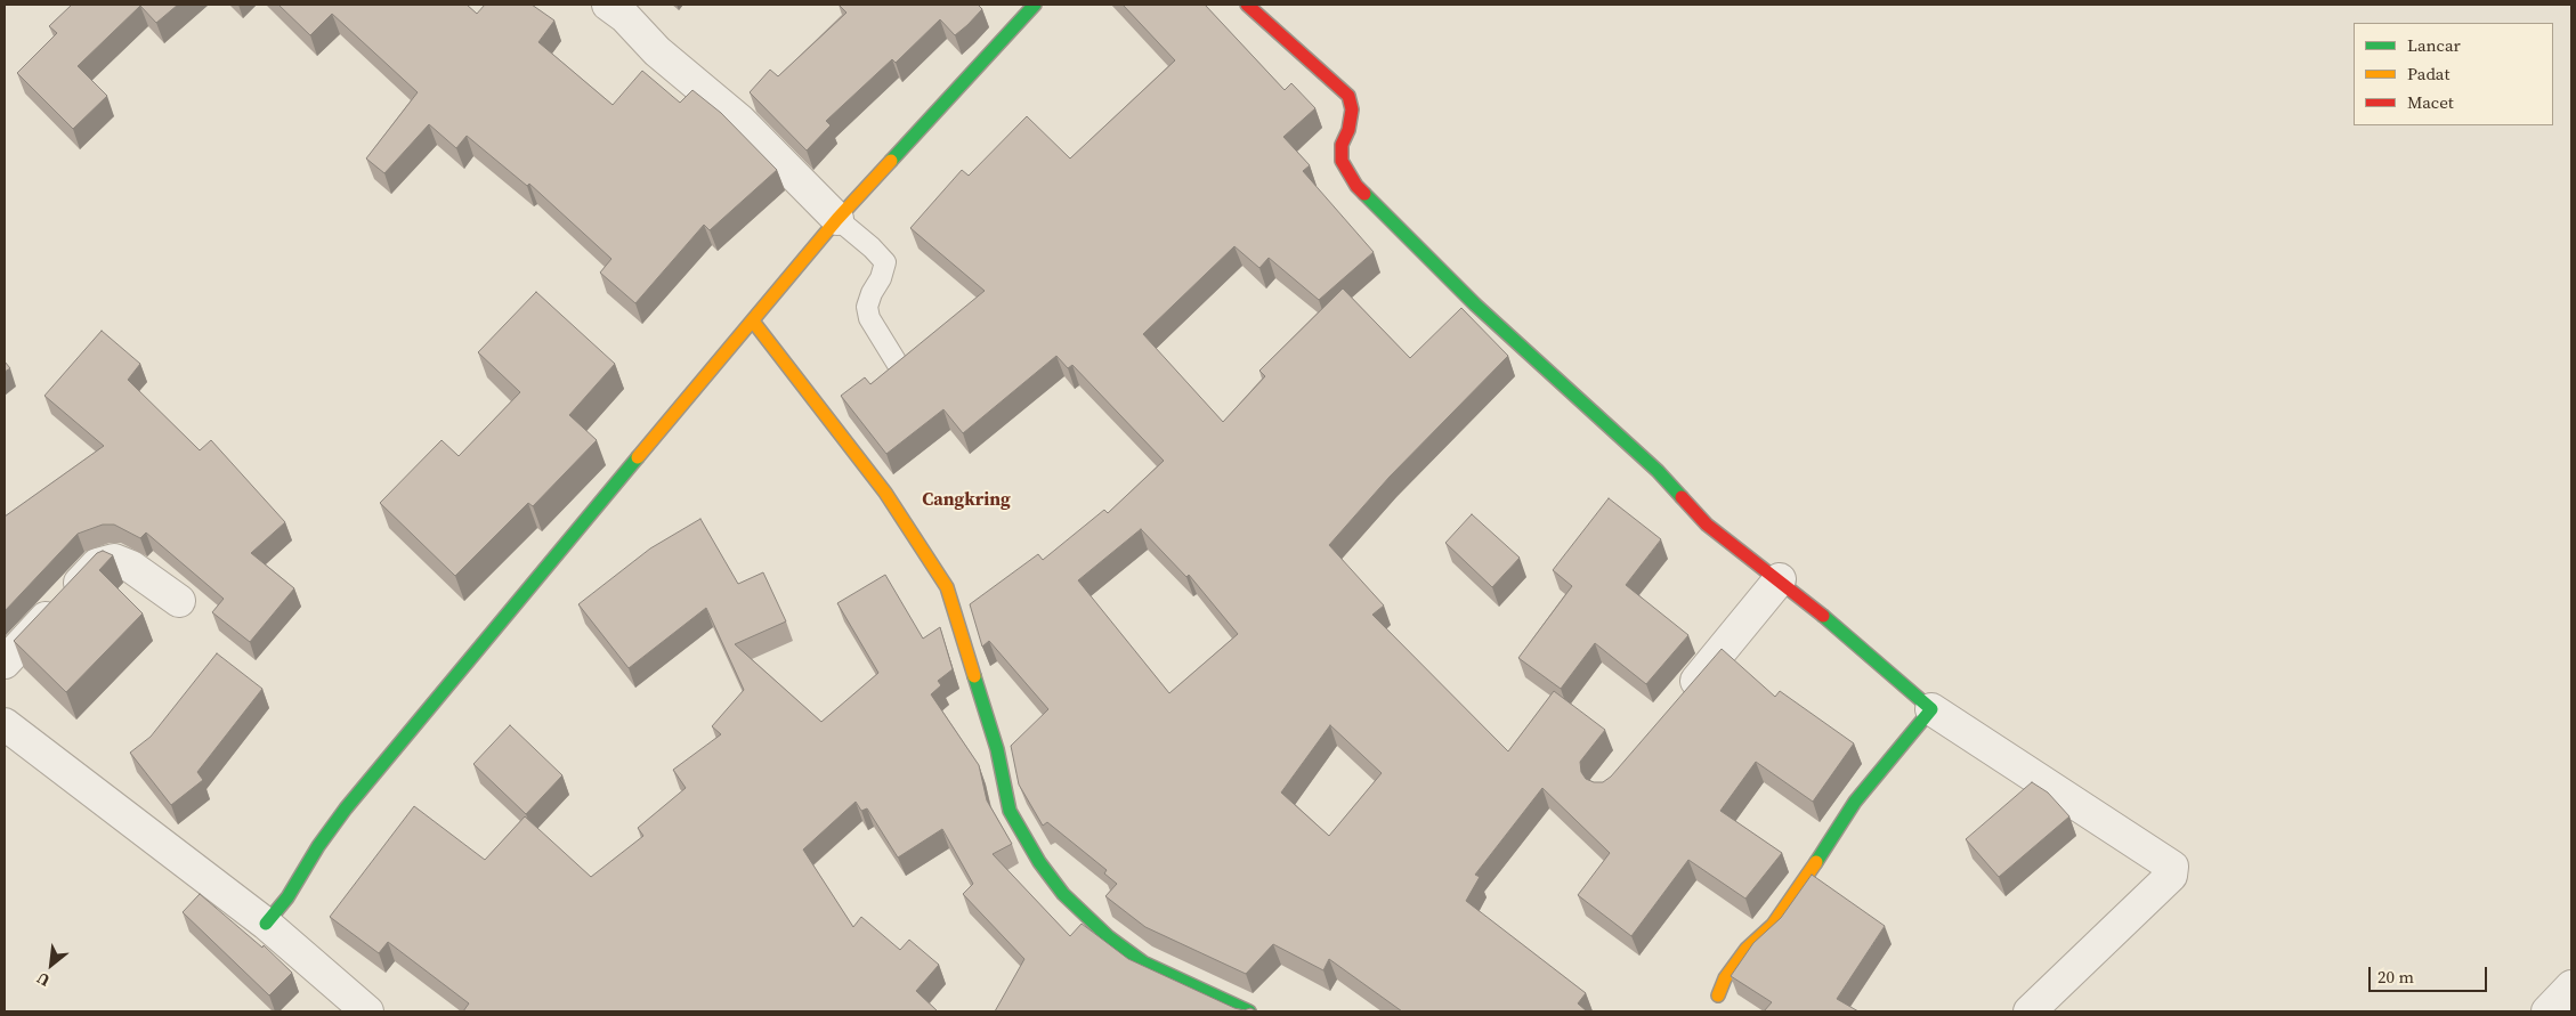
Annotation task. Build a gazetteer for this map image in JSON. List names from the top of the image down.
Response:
{
  "districts": ["Cangkring"],
  "legend": ["Lancar", "Padat", "Macet"],
  "scale_bar": "20 m",
  "north": "bottom left"
}
